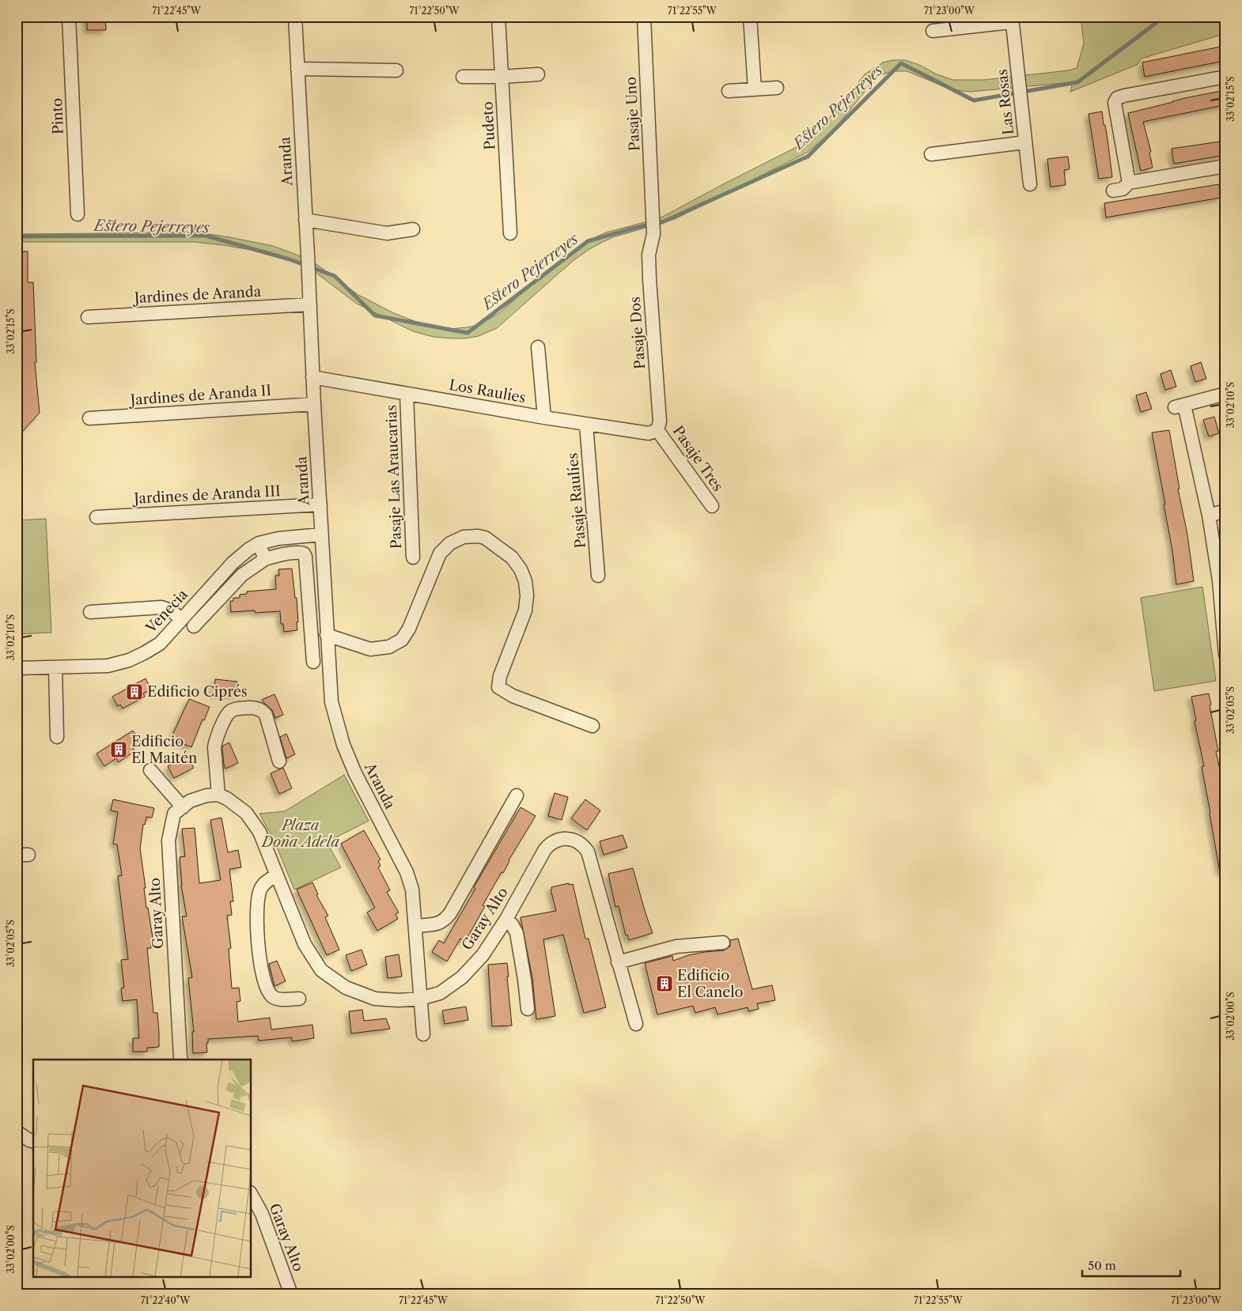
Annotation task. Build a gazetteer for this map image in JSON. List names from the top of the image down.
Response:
{
  "streets": {
    "street": [
      "Las Rosas",
      "Pasaje Uno",
      "Pinto",
      "Pudeto",
      "Aranda",
      "Jardines de Aranda",
      "Pasaje Dos",
      "Los Raulíes",
      "Jardines de Aranda II",
      "Pasaje Tres",
      "Pasaje Las Araucarias",
      "Jardines de Aranda III",
      "Pasaje Raulíes",
      "Venecia",
      "Garay Alto"
    ]
  },
  "crossings": [
    ["Pasaje Uno", "Pasaje Dos"],
    ["Aranda", "Jardines de Aranda"],
    ["Aranda", "Los Raulíes"],
    ["Aranda", "Jardines de Aranda II"],
    ["Aranda", "Jardines de Aranda III"],
    ["Aranda", "Venecia"],
    ["Aranda", "Garay Alto"],
    ["Pasaje Dos", "Los Raulíes"],
    ["Pasaje Dos", "Pasaje Tres"],
    ["Los Raulíes", "Pasaje Tres"],
    ["Los Raulíes", "Pasaje Las Araucarias"],
    ["Los Raulíes", "Pasaje Raulíes"]
  ],
  "water": ["Estero Pejerreyes"],
  "parks": ["Plaza Doña Adela"],
  "places": {
    "building": ["Edificio Ciprés", "Edificio El Maitén", "Edificio El Canelo"]
  },
  "scale_bar": "50 m",
  "coordinates": [
    "71°22'45\"W",
    "71°22'50\"W",
    "71°22'55\"W",
    "71°23'00\"W",
    "33°02'15\"S",
    "33°02'10\"S",
    "33°02'05\"S",
    "33°02'00\"S",
    "71°22'40\"W"
  ]
}
